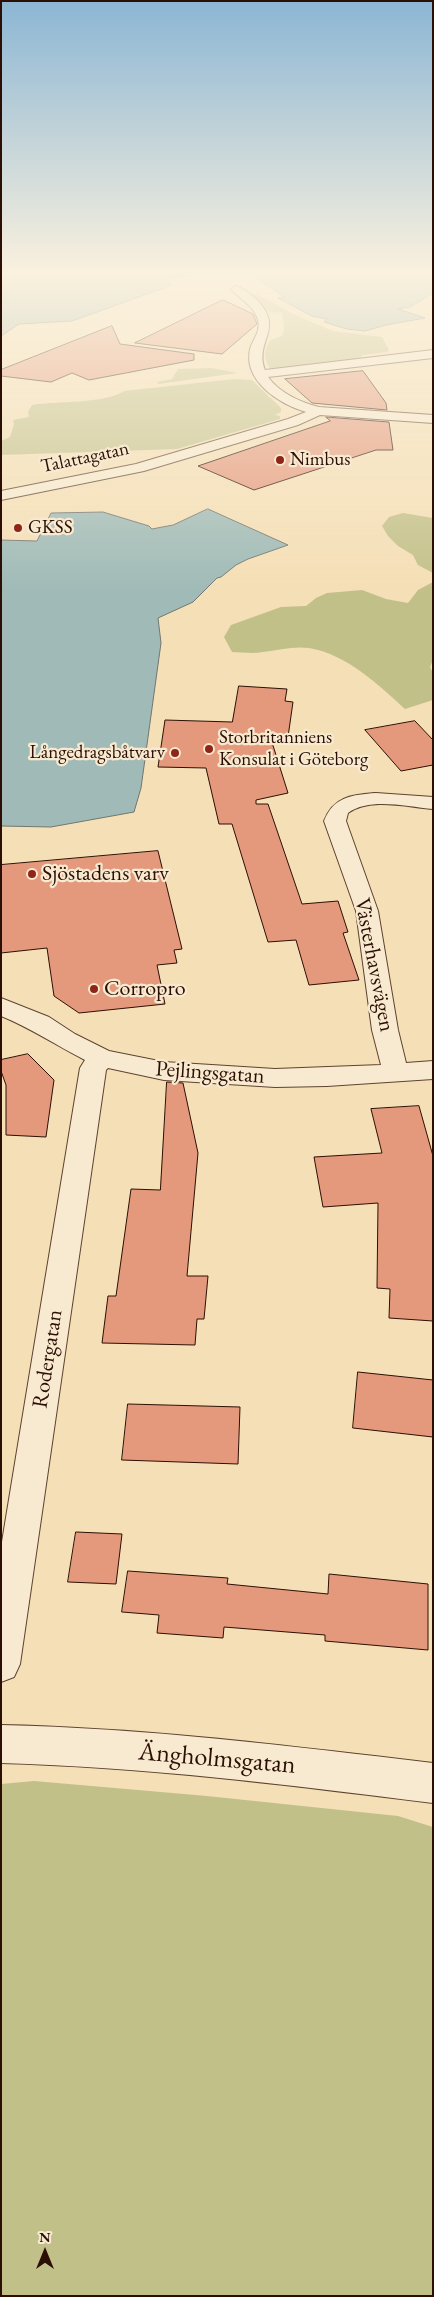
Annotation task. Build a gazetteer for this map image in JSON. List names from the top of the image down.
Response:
{
  "streets": {
    "street": [
      "Talattagatan",
      "Västerhavsvägen",
      "Pejlingsgatan",
      "Rodergatan",
      "Ängholmsgatan"
    ]
  },
  "crossings": [
    ["Västerhavsvägen", "Pejlingsgatan"],
    ["Pejlingsgatan", "Rodergatan"]
  ],
  "places": [
    "Nimbus",
    "GKSS",
    "Storbritanniens Konsulat i Göteborg",
    "Långedragsbåtvarv",
    "Sjöstadens varv",
    "Corropro"
  ],
  "north": "top"
}
